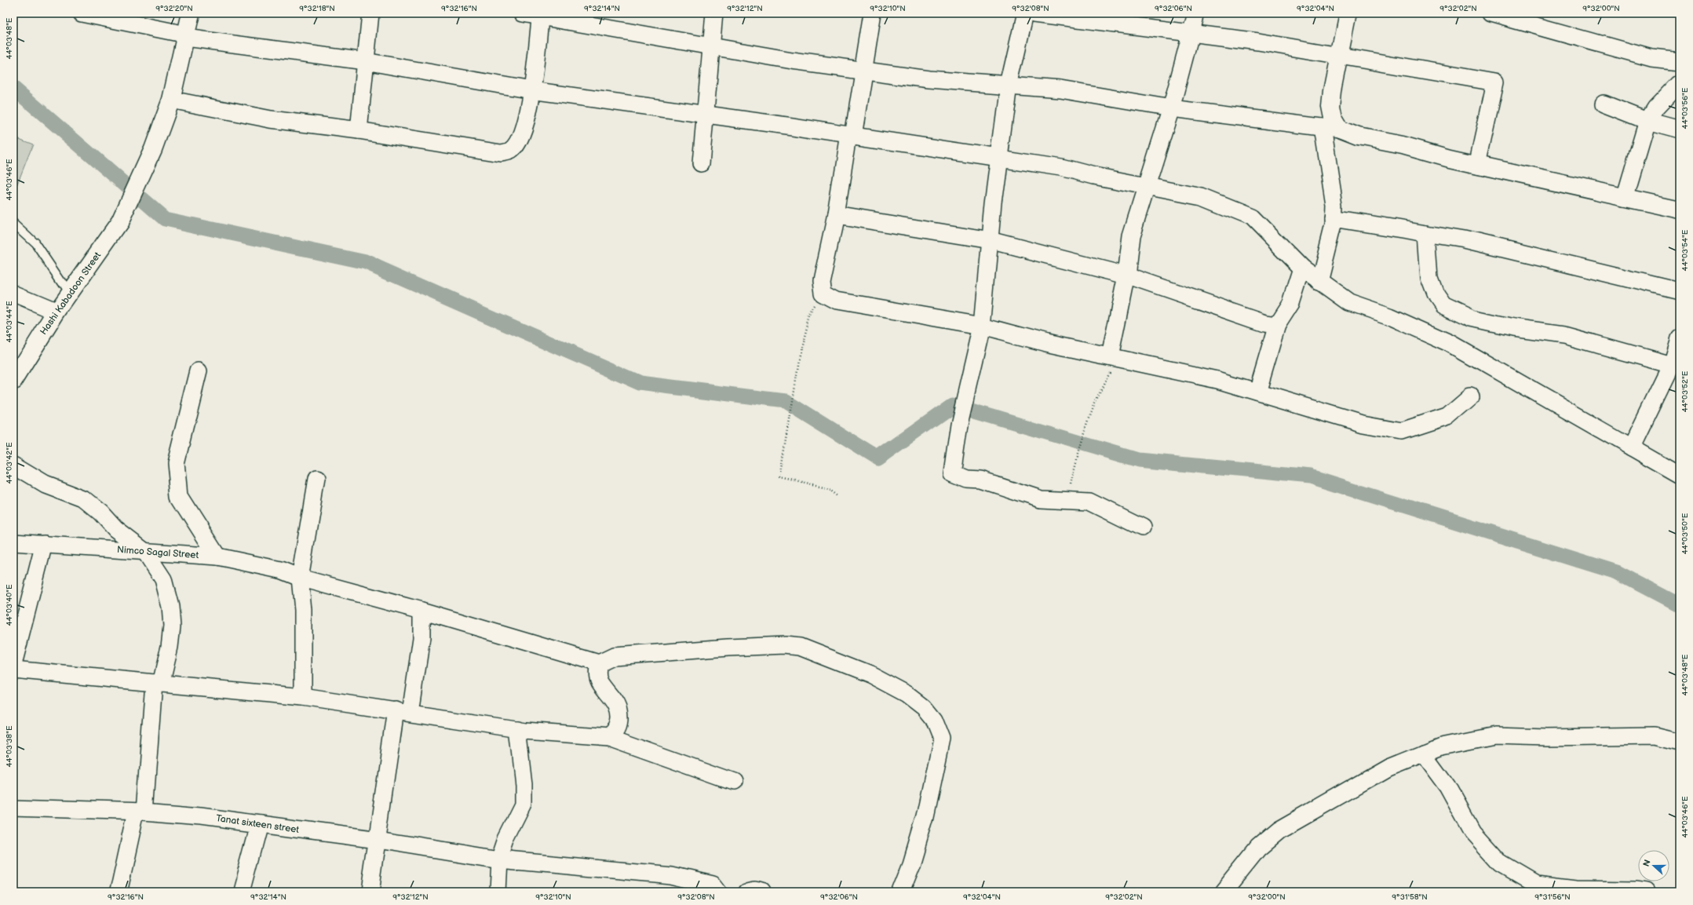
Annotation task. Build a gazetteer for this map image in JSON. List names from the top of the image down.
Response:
{
  "streets": {
    "street": ["Hashi Kabadoon Street", "Nimco Sagal Street", "Tanat sixteen street"]
  },
  "north": "left",
  "coordinates": [
    "9°32'20\"N",
    "9°32'18\"N",
    "9°32'16\"N",
    "9°32'14\"N",
    "9°32'12\"N",
    "9°32'10\"N",
    "9°32'08\"N",
    "9°32'06\"N",
    "9°32'04\"N",
    "9°32'02\"N",
    "9°32'00\"N",
    "44°03'48\"E",
    "44°03'56\"E",
    "44°03'46\"E",
    "44°03'54\"E",
    "44°03'44\"E",
    "44°03'52\"E",
    "44°03'42\"E",
    "44°03'50\"E",
    "44°03'40\"E",
    "44°03'38\"E",
    "9°31'58\"N",
    "9°31'56\"N"
  ]
}
